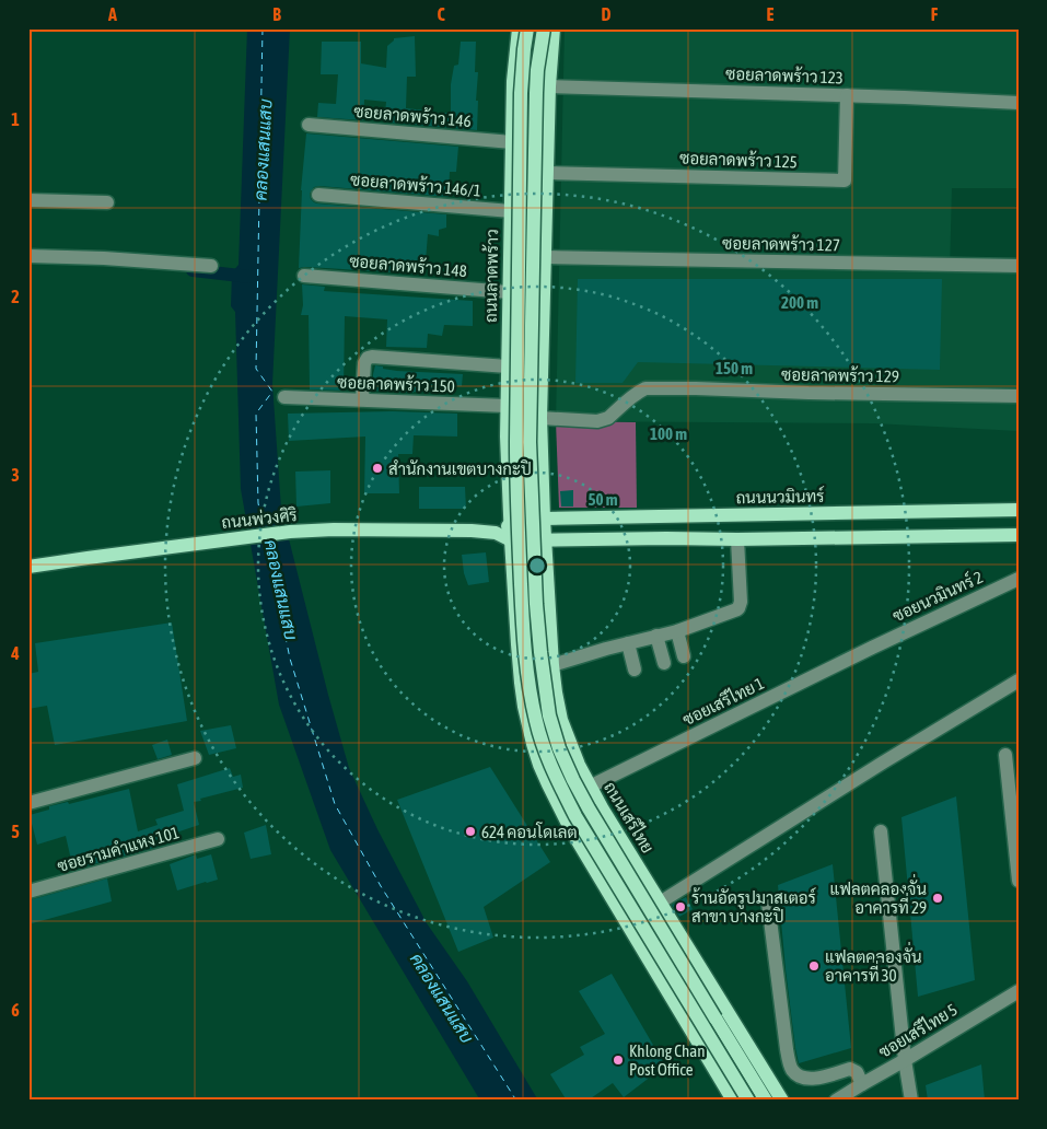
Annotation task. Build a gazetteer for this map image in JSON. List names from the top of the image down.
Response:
{
  "streets": {
    "main road": [
      "ถนนลาดพร้าว",
      "ถนนนวมินทร์",
      "ถนนพ่วงศิริ",
      "ถนนเสรีไทย"
    ],
    "street": [
      "ซอยลาดพร้าว 123",
      "ซอยลาดพร้าว 146",
      "ซอยลาดพร้าว 125",
      "ซอยลาดพร้าว 146/1",
      "ซอยลาดพร้าว 127",
      "ซอยลาดพร้าว 148",
      "ซอยลาดพร้าว 129",
      "ซอยลาดพร้าว 150",
      "ซอยนวมินทร์ 2",
      "ซอยเสรีไทย 1",
      "ซอยรามคำแหง 101",
      "ซอยเสรีไทย 5"
    ]
  },
  "crossings": [
    ["ซอยลาดพร้าว 123", "ซอยลาดพร้าว 125"],
    ["ซอยลาดพร้าว 146", "ถนนลาดพร้าว"],
    ["ซอยลาดพร้าว 146/1", "ถนนลาดพร้าว"],
    ["ซอยลาดพร้าว 148", "ถนนลาดพร้าว"],
    ["ถนนลาดพร้าว", "ซอยลาดพร้าว 150"],
    ["ถนนนวมินทร์", "ถนนเสรีไทย"],
    ["ถนนพ่วงศิริ", "ถนนเสรีไทย"],
    ["ซอยนวมินทร์ 2", "ซอยเสรีไทย 1"],
    ["ซอยเสรีไทย 1", "ถนนเสรีไทย"]
  ],
  "water": ["คลองแสนแสบ"],
  "places": [
    "สำนักงานเขตบางกะปิ",
    "624 คอนโดเลต",
    "แฟลตคลองจั่น อาคารที่ 29",
    "ร้านอัดรูปมาสเตอร์ สาขา บางกะปิ",
    "แฟลตคลองจั่น อาคารที่ 30",
    "Khlong Chan Post Office"
  ],
  "grid": {
    "columns": [
      "A",
      "B",
      "C",
      "D",
      "E",
      "F"
    ],
    "rows": [
      "1",
      "2",
      "3",
      "4",
      "5",
      "6"
    ]
  },
  "rings": [
    "200 m",
    "150 m",
    "100 m",
    "50 m"
  ]
}
